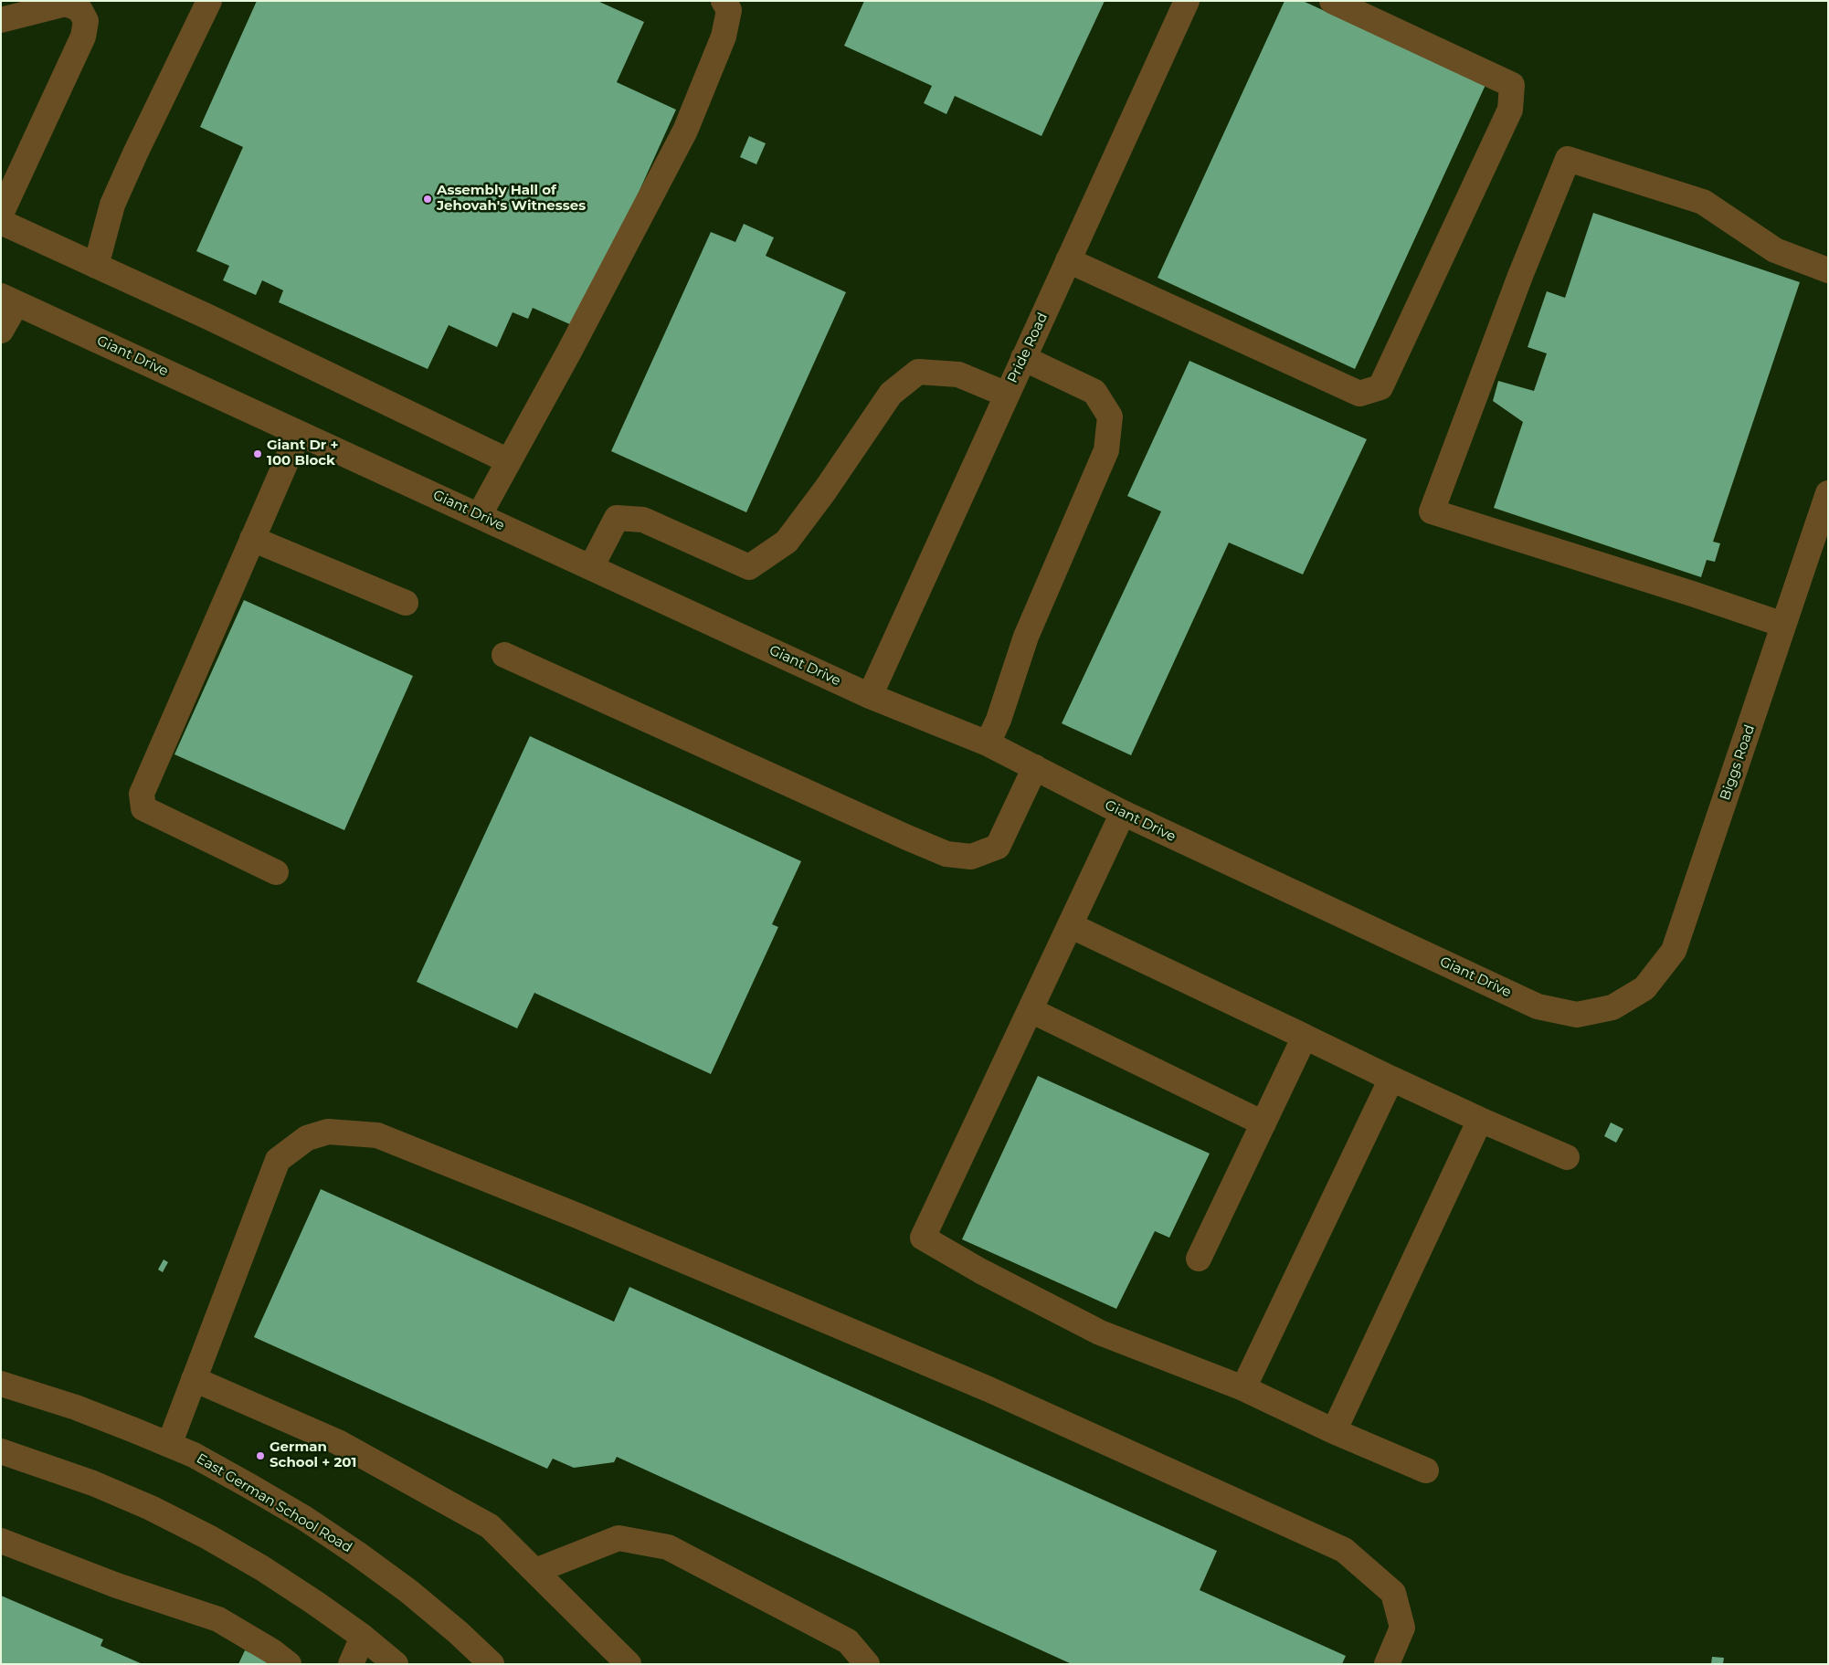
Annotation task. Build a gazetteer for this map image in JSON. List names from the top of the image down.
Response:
{
  "streets": {
    "street": [
      "Pride Road",
      "Giant Drive",
      "Biggs Road",
      "East German School Road"
    ]
  },
  "crossings": [
    ["Pride Road", "Giant Drive"],
    ["Giant Drive", "Biggs Road"]
  ],
  "places": ["Assembly Hall of Jehovah's Witnesses", "Giant Dr + 100 Block", "German School + 201"]
}
